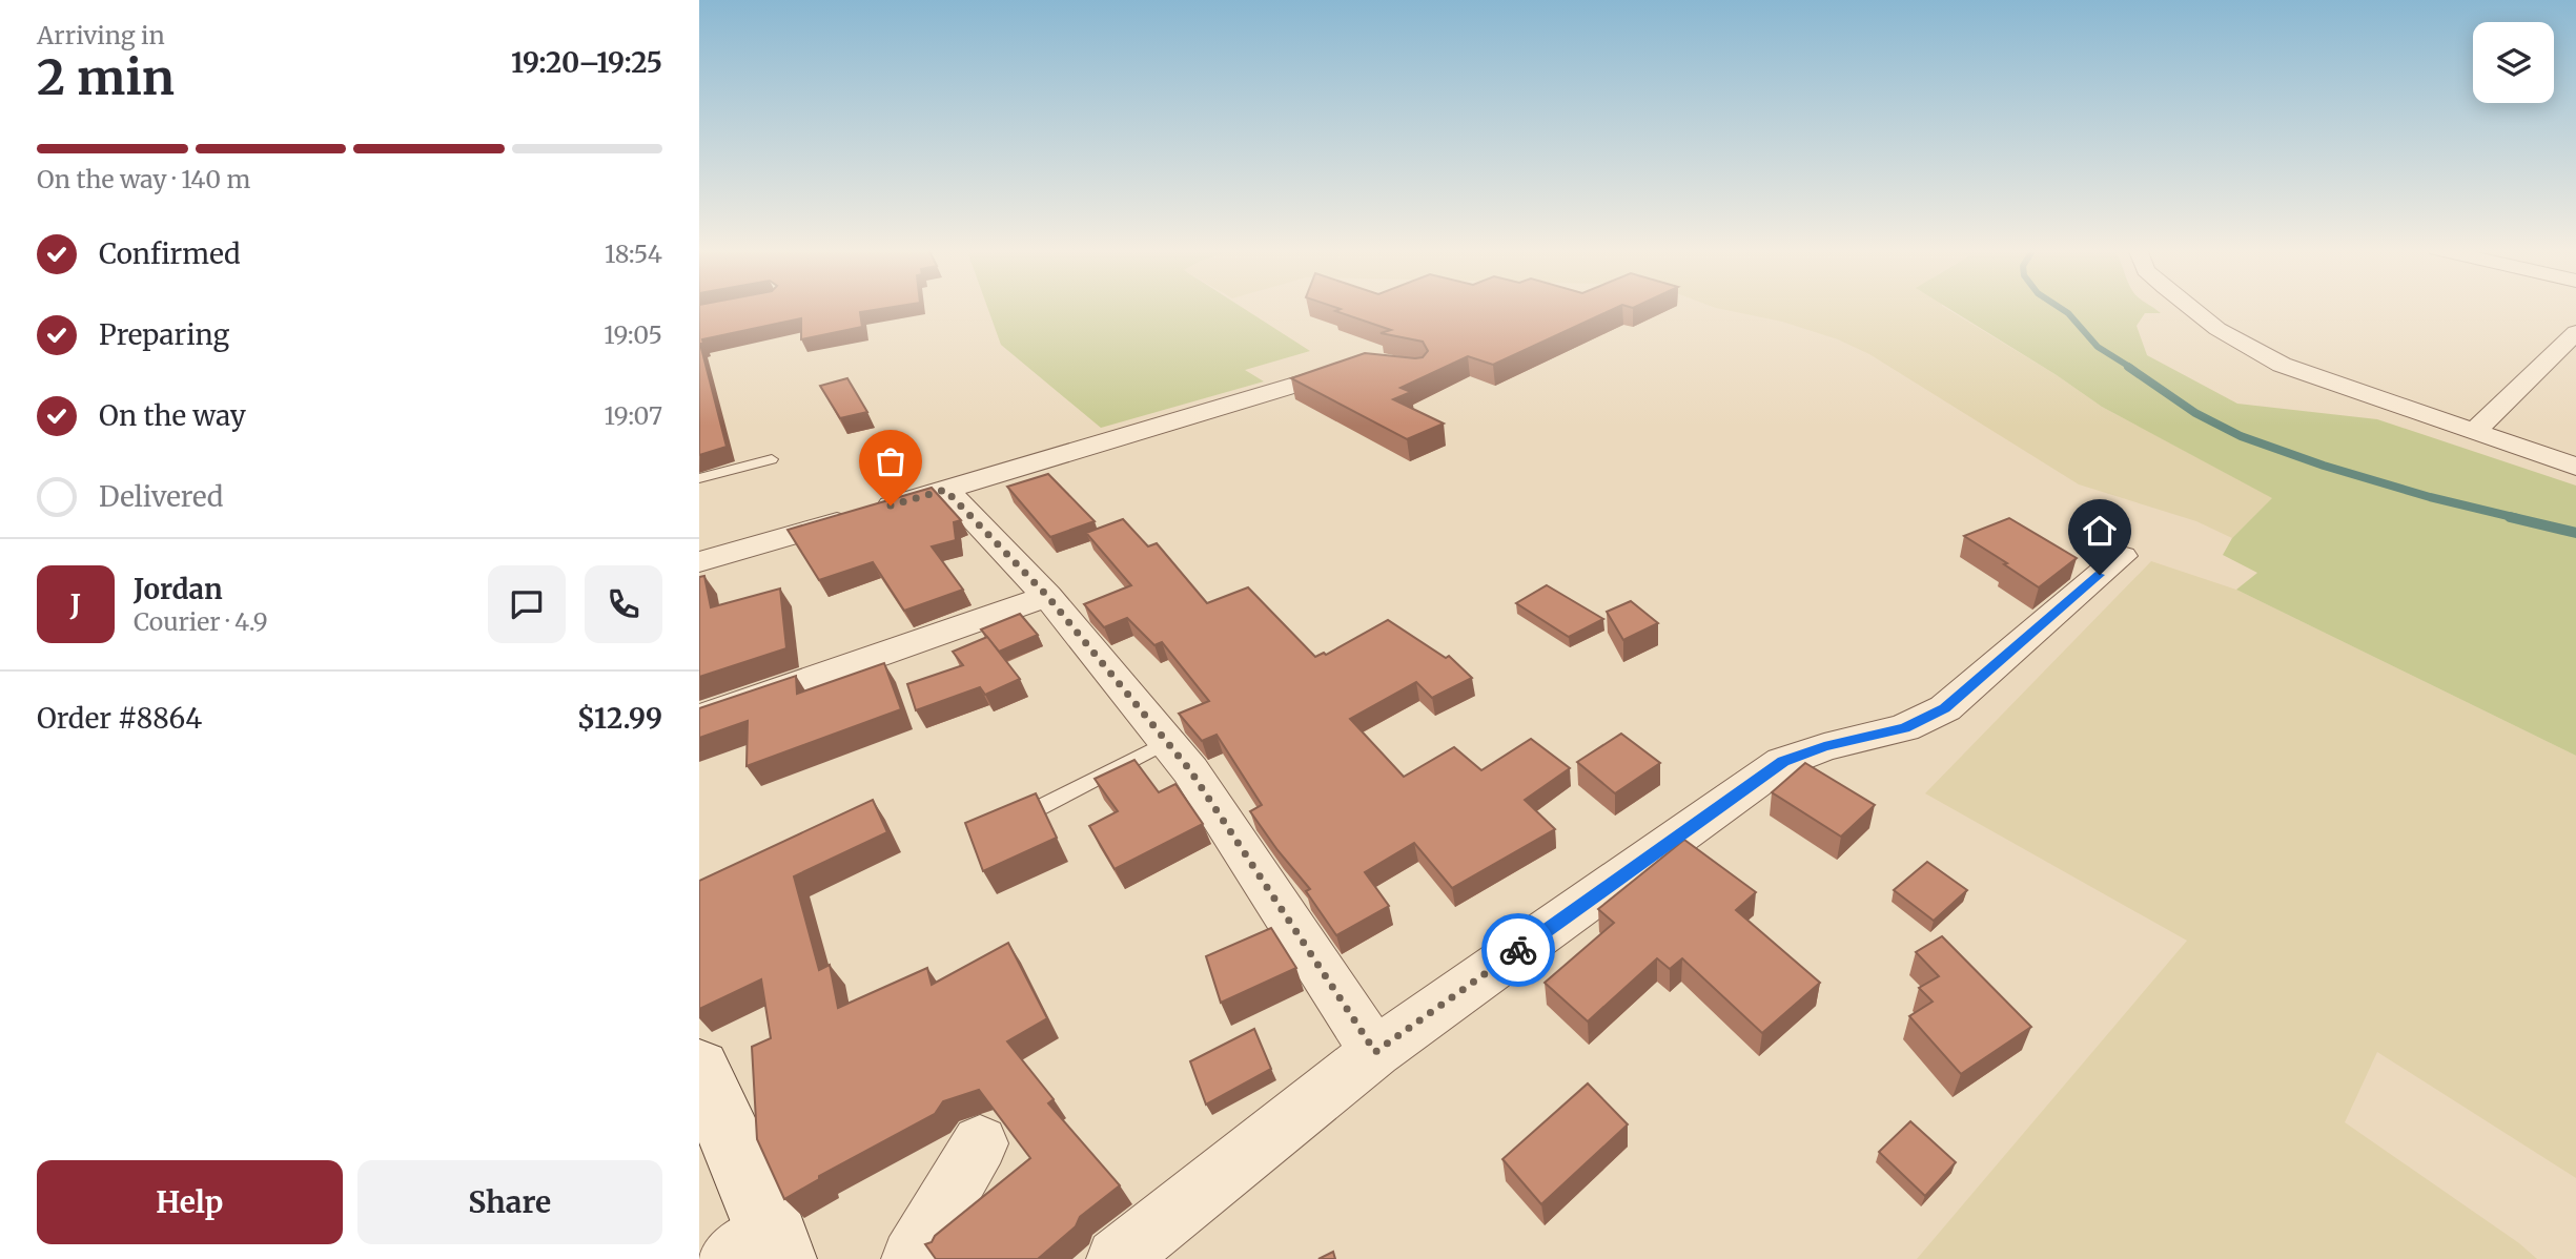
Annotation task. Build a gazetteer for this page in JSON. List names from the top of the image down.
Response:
{
  "page": {
    "heading": ["2 min", "Arriving in", "19:20–19:25"],
    "panel": [
      "Jordan",
      "Courier · 4.9",
      "Order #8864",
      "$12.99"
    ],
    "bar": "On the way · 140 m",
    "list": [
      ["Confirmed", "18:54"],
      ["Preparing", "19:05"],
      ["On the way", "19:07"],
      "Delivered"
    ],
    "round": "J",
    "buttons": ["Help", "Share"]
  }
}
